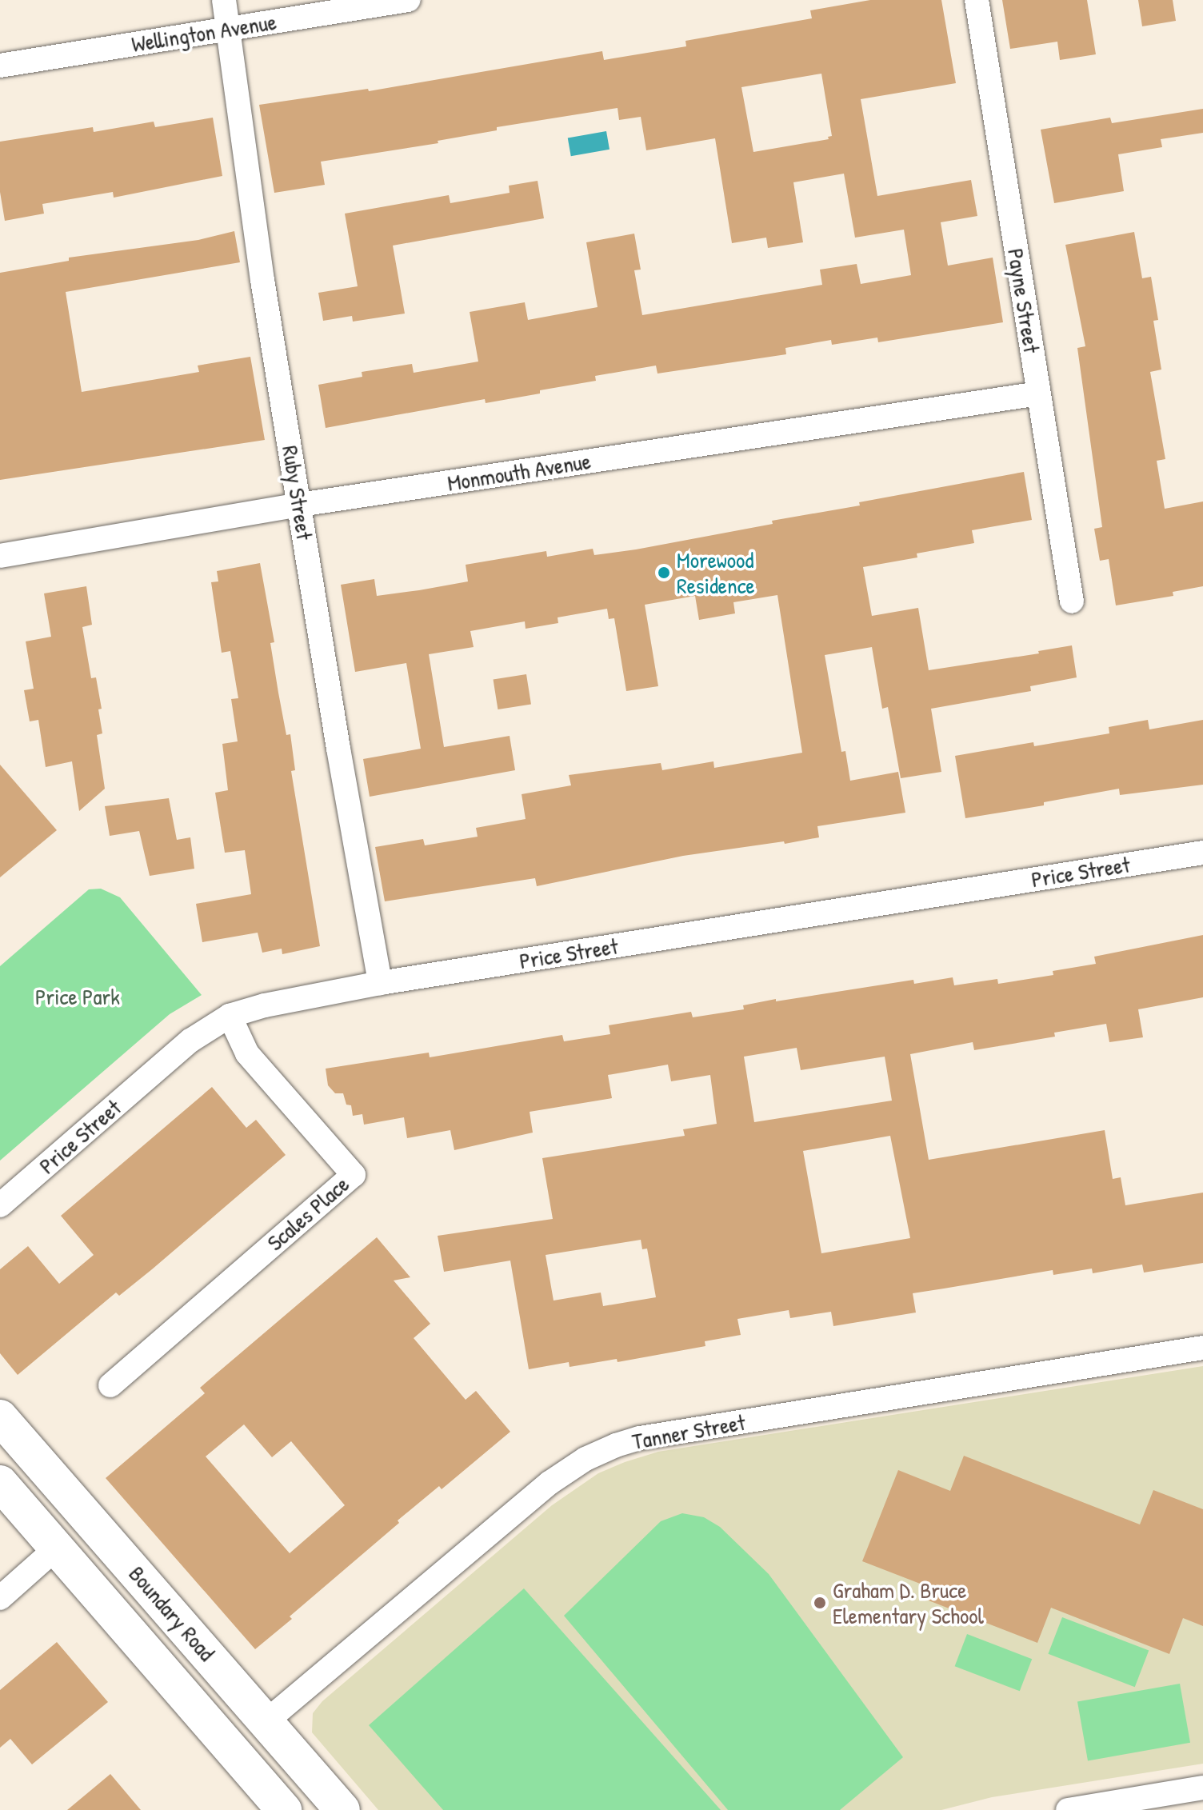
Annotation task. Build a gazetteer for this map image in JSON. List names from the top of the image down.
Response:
{
  "streets": {
    "main road": ["Boundary Road"],
    "street": [
      "Wellington Avenue",
      "Payne Street",
      "Monmouth Avenue",
      "Ruby Street",
      "Price Street",
      "Scales Place",
      "Tanner Street"
    ]
  },
  "crossings": [
    ["Wellington Avenue", "Ruby Street"],
    ["Payne Street", "Monmouth Avenue"],
    ["Monmouth Avenue", "Ruby Street"],
    ["Ruby Street", "Price Street"],
    ["Price Street", "Scales Place"],
    ["Tanner Street", "Boundary Road"]
  ],
  "parks": ["Price Park"],
  "places": ["Morewood Residence", "Graham D. Bruce Elementary School"]
}
